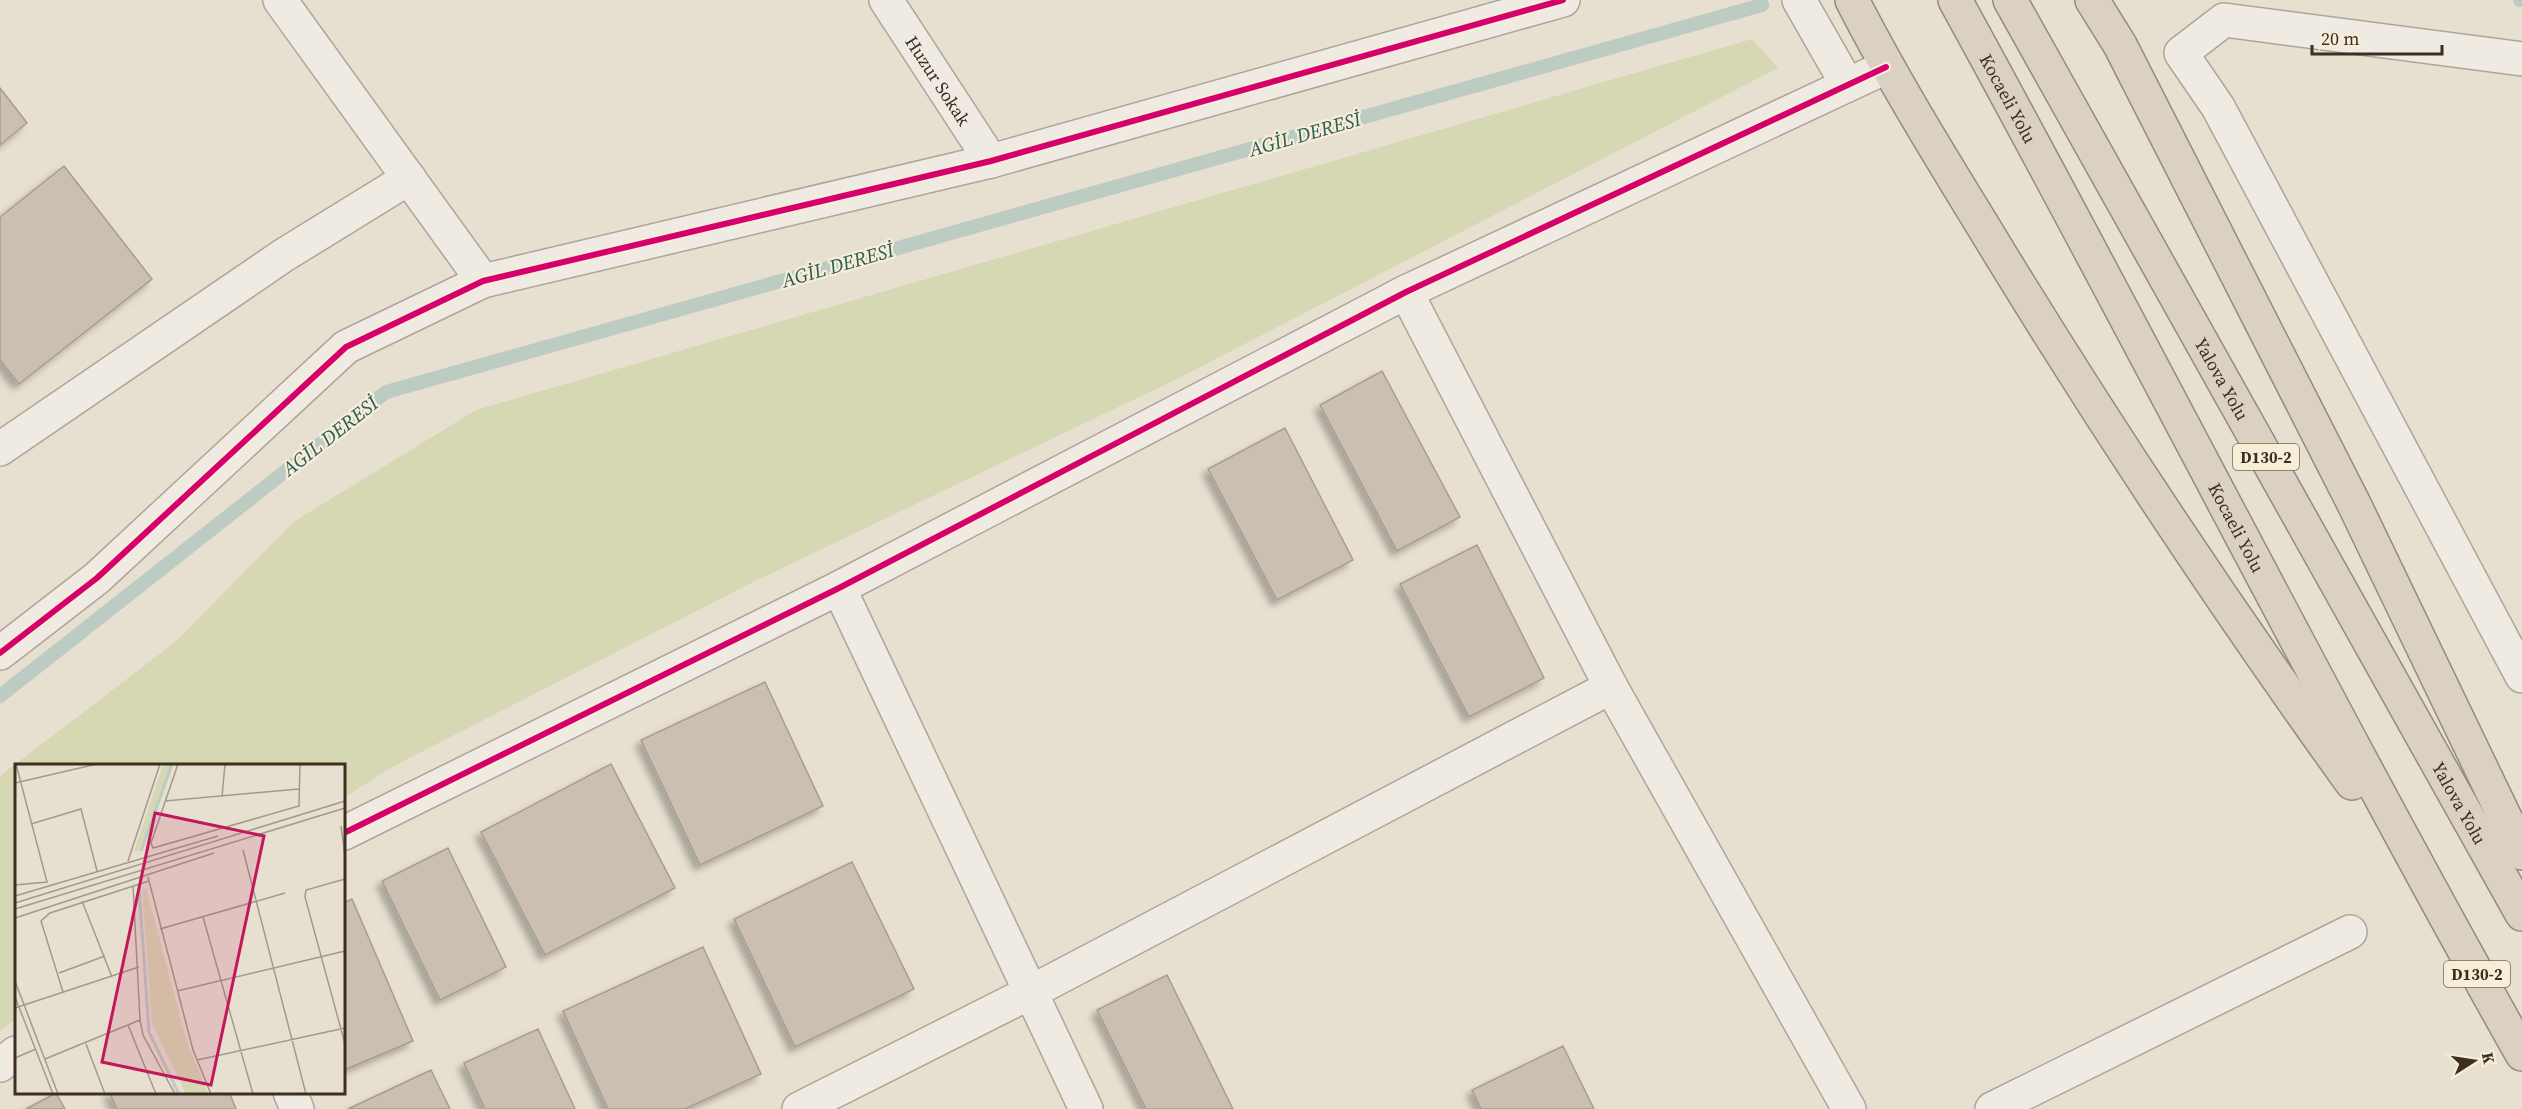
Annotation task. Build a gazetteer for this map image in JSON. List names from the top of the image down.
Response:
{
  "streets": {
    "highway": ["Kocaeli̇ Yolu", "Yalova Yolu", "D130-2"],
    "street": ["Huzur Sokak"]
  },
  "water": ["AGİL DERESİ"],
  "scale_bar": "20 m",
  "north": "right"
}
